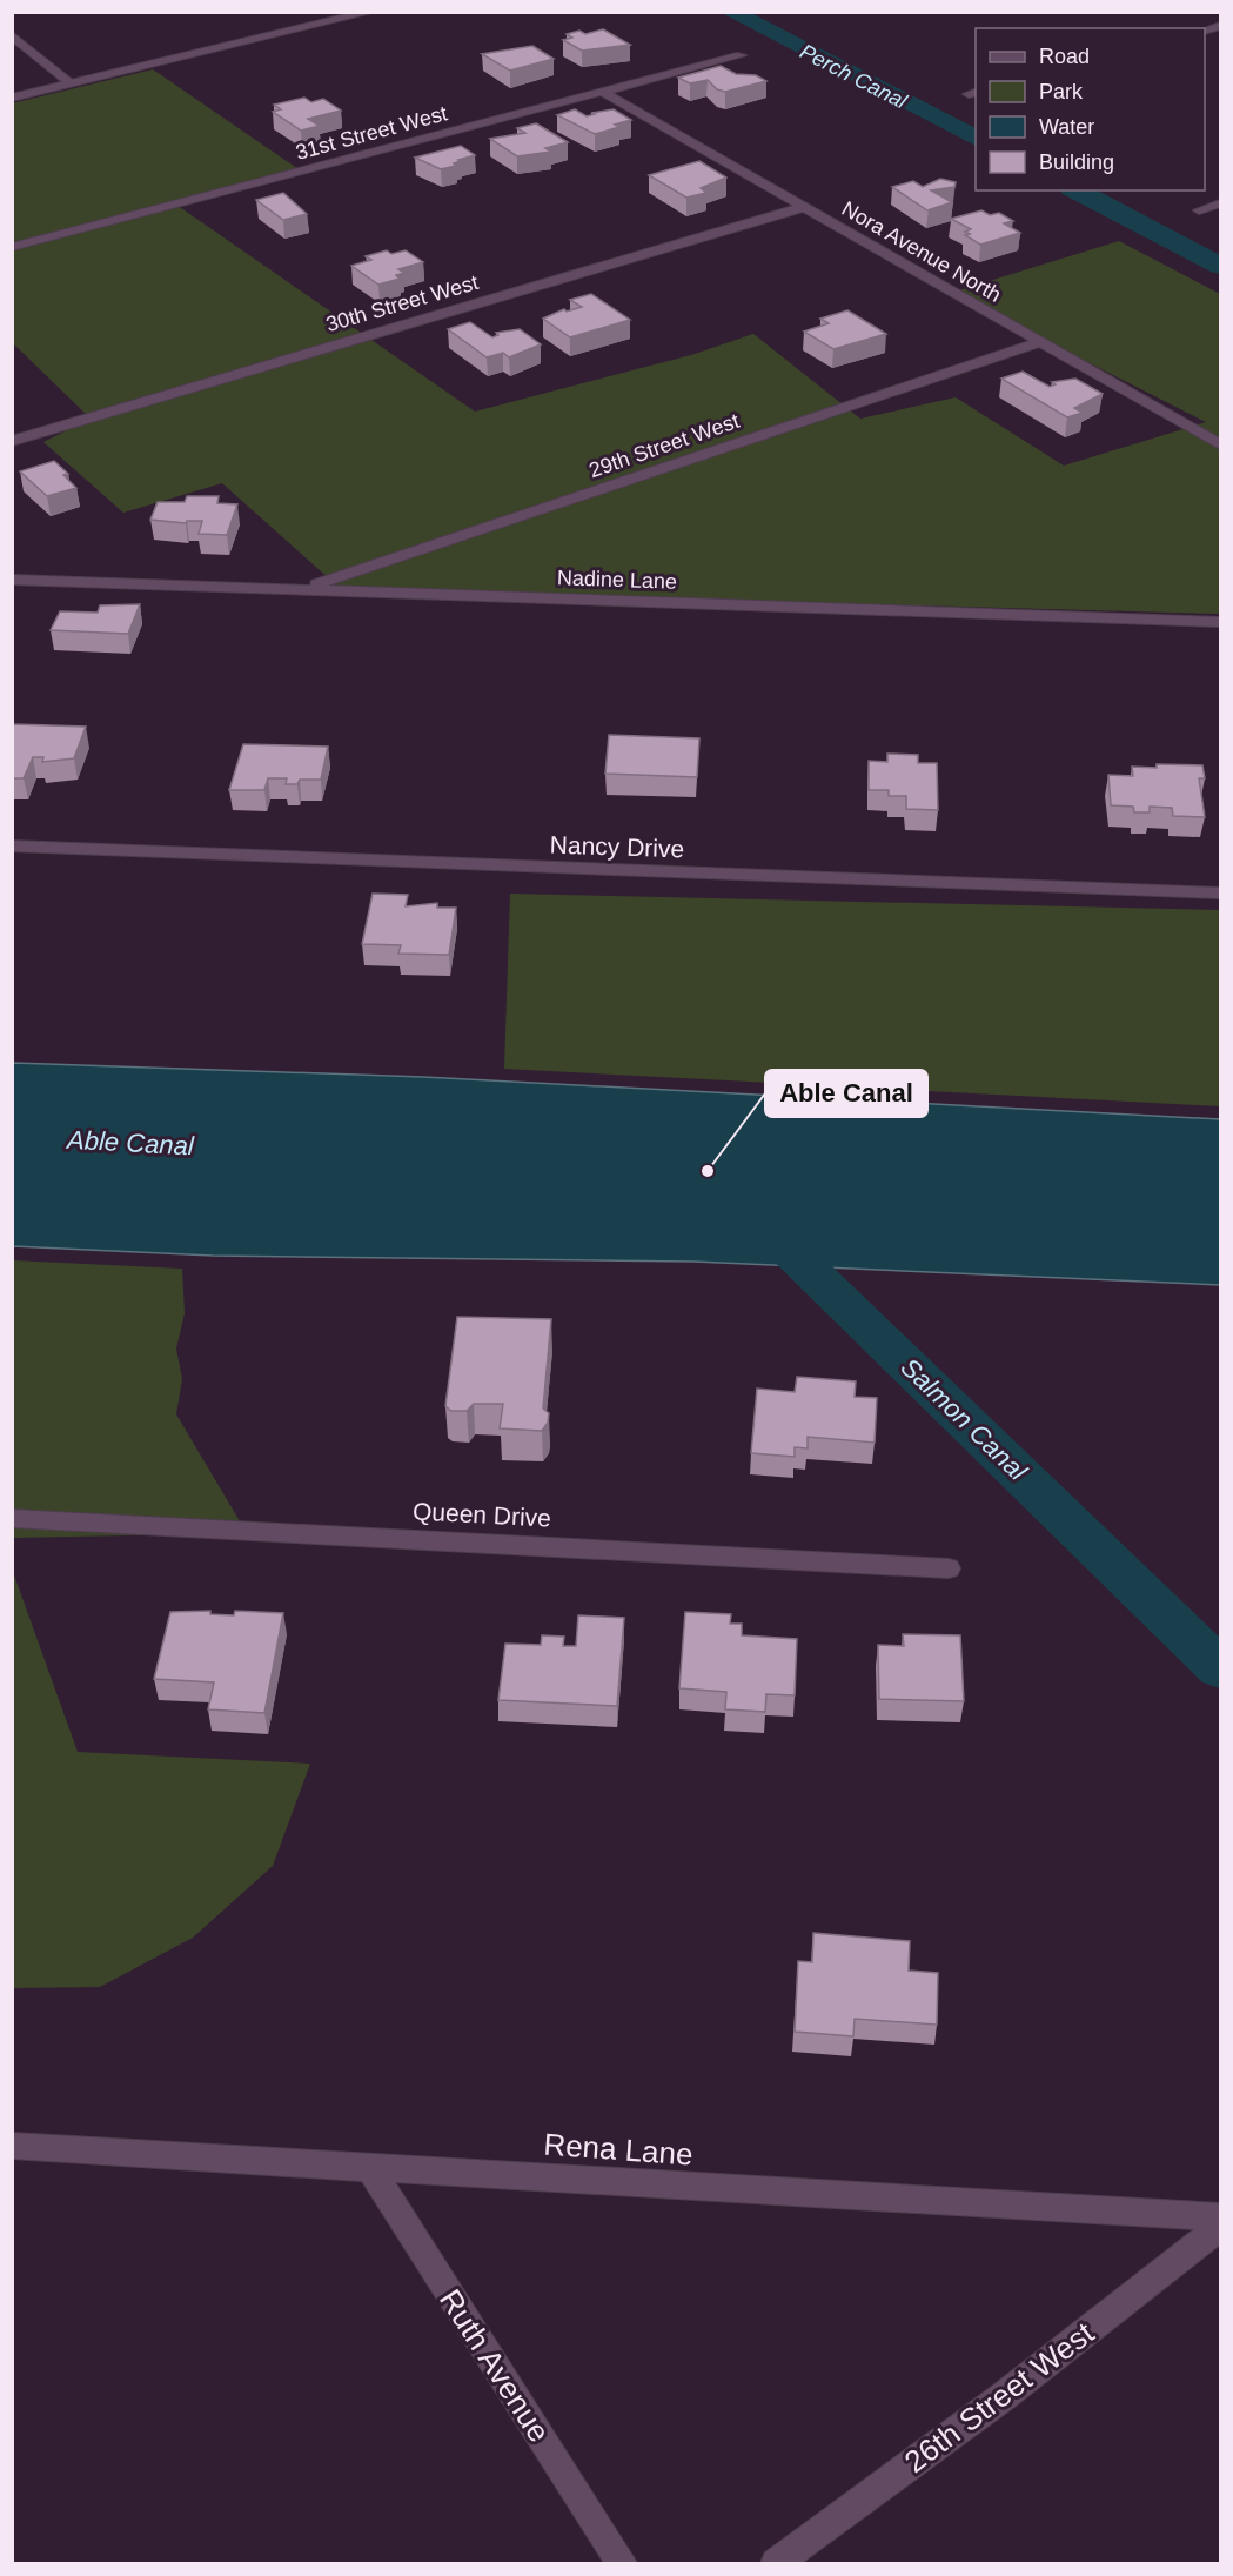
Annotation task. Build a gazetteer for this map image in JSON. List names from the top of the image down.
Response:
{
  "streets": {
    "street": [
      "31st Street West",
      "Nora Avenue North",
      "30th Street West",
      "29th Street West",
      "Nadine Lane",
      "Nancy Drive",
      "Queen Drive",
      "Rena Lane",
      "Ruth Avenue",
      "26th Street West"
    ]
  },
  "crossings": [
    ["31st Street West", "Nora Avenue North"],
    ["Nora Avenue North", "30th Street West"],
    ["Nora Avenue North", "29th Street West"],
    ["29th Street West", "Nadine Lane"],
    ["Rena Lane", "Ruth Avenue"]
  ],
  "water": ["Perch Canal", "Able Canal", "Salmon Canal"],
  "places": ["Able Canal"],
  "legend": [
    "Road",
    "Park",
    "Water",
    "Building"
  ]
}
